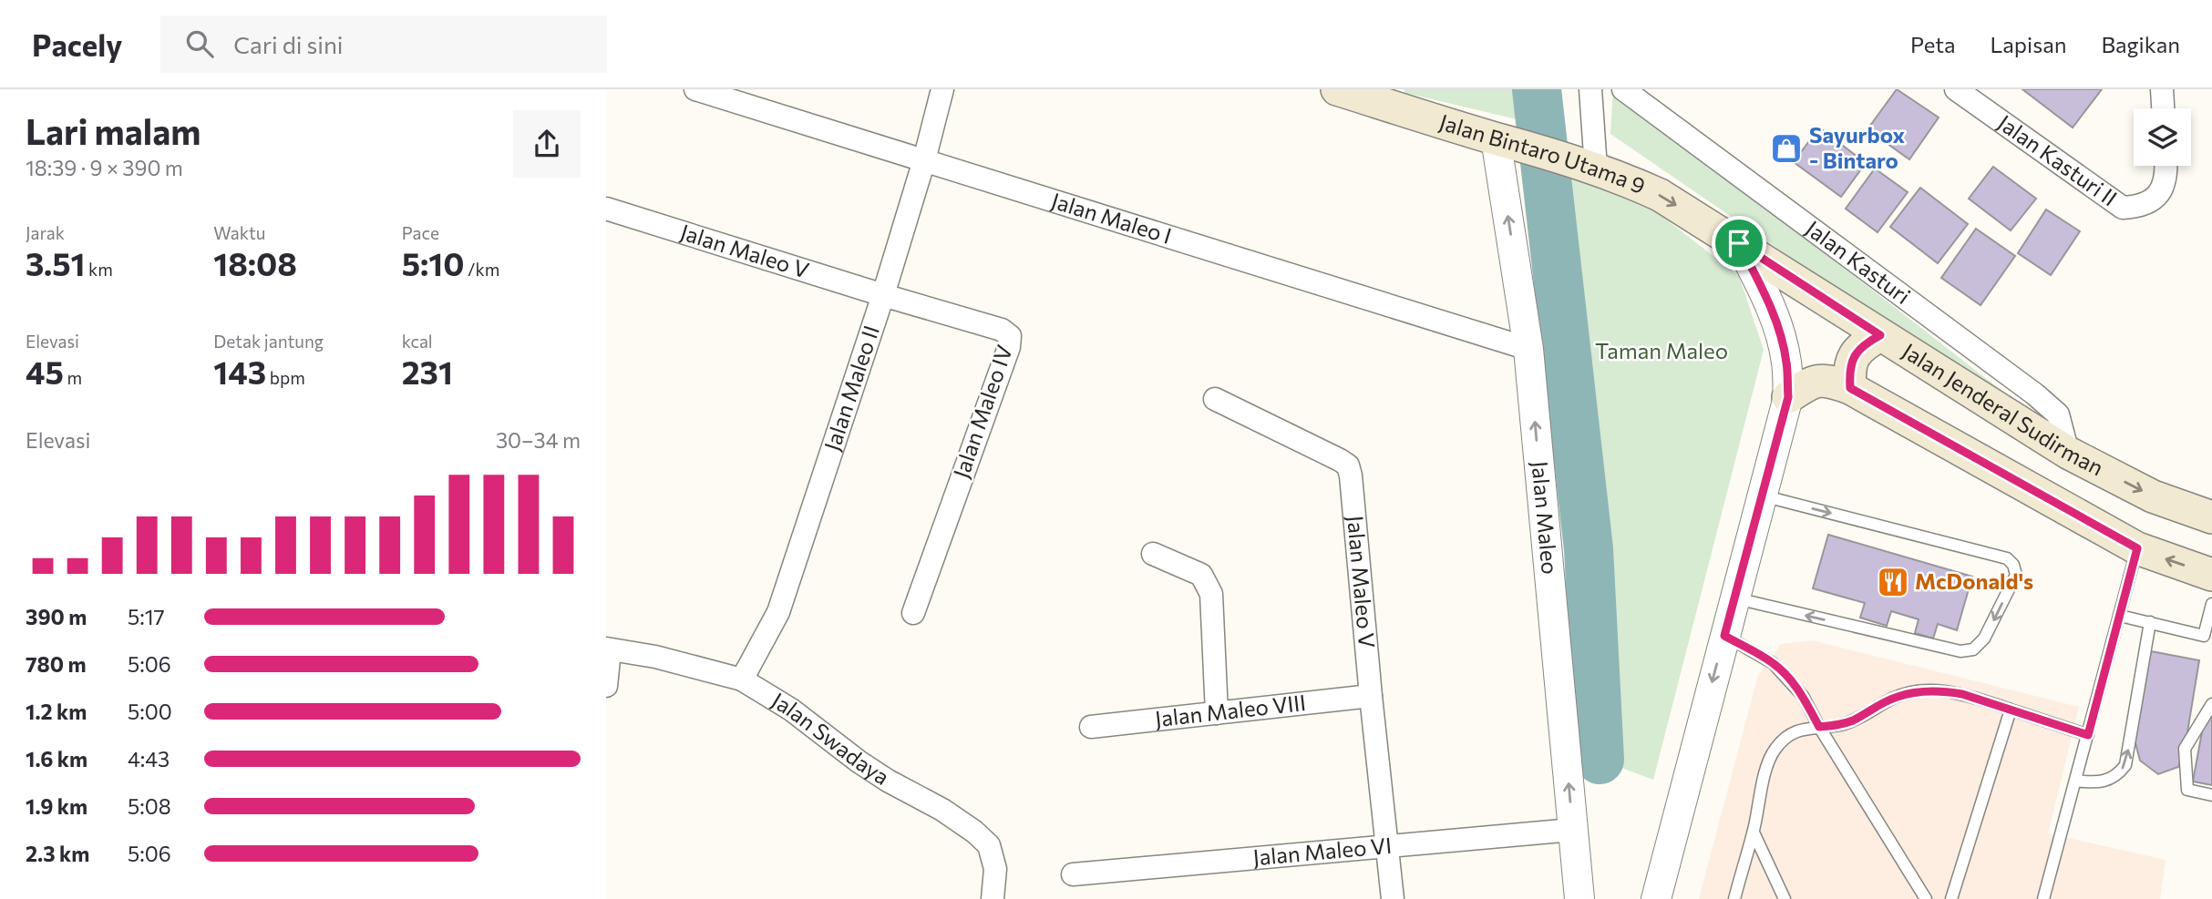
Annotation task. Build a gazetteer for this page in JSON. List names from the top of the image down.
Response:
{
  "streets": {
    "main road": ["Jalan Bintaro Utama 9", "Jalan Jenderal Sudirman"],
    "street": [
      "Jalan Kasturi II",
      "Jalan Maleo I",
      "Jalan Maleo V",
      "Jalan Kasturi",
      "Jalan Maleo II",
      "Jalan Maleo IV",
      "Jalan Maleo",
      "Jalan Maleo VIII",
      "Jalan Swadaya",
      "Jalan Maleo VI"
    ]
  },
  "crossings": [
    ["Jalan Bintaro Utama 9", "Jalan Jenderal Sudirman"],
    ["Jalan Bintaro Utama 9", "Jalan Maleo"],
    ["Jalan Maleo I", "Jalan Maleo II"],
    ["Jalan Maleo I", "Jalan Maleo"],
    ["Jalan Maleo V", "Jalan Maleo II"],
    ["Jalan Maleo V", "Jalan Maleo IV"],
    ["Jalan Maleo V", "Jalan Maleo VIII"],
    ["Jalan Maleo V", "Jalan Maleo VI"],
    ["Jalan Kasturi", "Jalan Jenderal Sudirman"],
    ["Jalan Maleo II", "Jalan Maleo IV"],
    ["Jalan Maleo II", "Jalan Swadaya"],
    ["Jalan Maleo", "Jalan Maleo VI"]
  ],
  "one_way": ["Jalan Bintaro Utama 9"],
  "parks": ["Taman Maleo"],
  "places": {
    "shop": ["Sayurbox - Bintaro"],
    "restaurant": ["McDonald's"]
  },
  "page": {
    "header": "Pacely",
    "search": "Cari di sini",
    "nav": ["Peta", "Lapisan", "Bagikan"],
    "heading": ["Lari malam", "18:39 · 9 × 390 m"],
    "stats": [
      ["Jarak", "3.51 km"],
      ["Waktu", "18:08"],
      ["Pace", "5:10 /km"],
      ["Elevasi", "45 m"],
      ["Detak jantung", "143 bpm"],
      ["kcal", "231"]
    ],
    "chart": ["Elevasi", "30–34 m"],
    "list": [
      {
        "name": "390 m",
        "note": "5:17"
      },
      {
        "name": "780 m",
        "note": "5:06"
      },
      {
        "name": "1.2 km",
        "note": "5:00"
      },
      {
        "name": "1.6 km",
        "note": "4:43"
      },
      {
        "name": "1.9 km",
        "note": "5:08"
      },
      {
        "name": "2.3 km",
        "note": "5:06"
      }
    ]
  }
}
